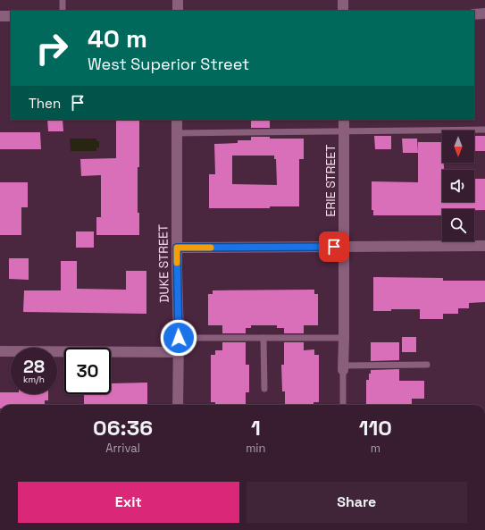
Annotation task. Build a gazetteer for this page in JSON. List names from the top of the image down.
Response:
{
  "streets": {
    "street": ["ERIE STREET", "DUKE STREET"]
  },
  "north": "bottom",
  "page": {
    "turn": ["40 m", "West Superior Street"],
    "then": "Then",
    "speed": "28 km/h",
    "limit": "30",
    "eta": [
      "06:36",
      "Arrival",
      "1",
      "min",
      "110",
      "m"
    ],
    "buttons": ["Exit", "Share"]
  }
}
